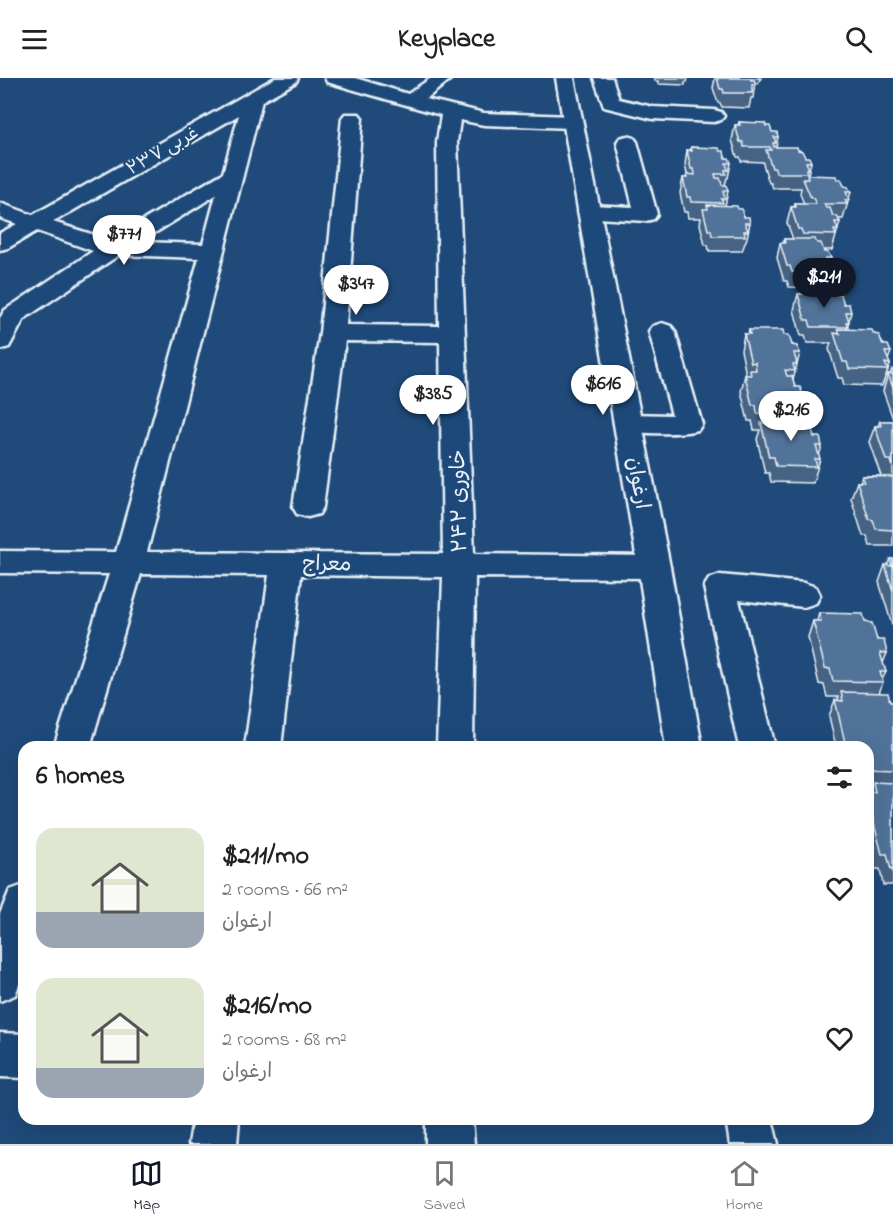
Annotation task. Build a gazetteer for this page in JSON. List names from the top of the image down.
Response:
{
  "streets": {
    "street": [
      "۲۳۷ غربی",
      "ارغوان",
      "۲۴۲ خاوری",
      "معراج"
    ]
  },
  "crossings": [
    ["ارغوان", "معراج"],
    ["۲۴۲ خاوری", "معراج"]
  ],
  "page": {
    "header": "Keyplace",
    "price": [
      "$771",
      "$211",
      "$347",
      "$616",
      "$385",
      "$216"
    ],
    "heading": "6 homes",
    "list": [
      {
        "name": "$211/mo",
        "note": "2 rooms · 66 m² · ارغوان"
      },
      {
        "name": "$216/mo",
        "note": "2 rooms · 68 m² · ارغوان"
      }
    ],
    "tabs": ["Map", "Saved", "Home"]
  }
}
